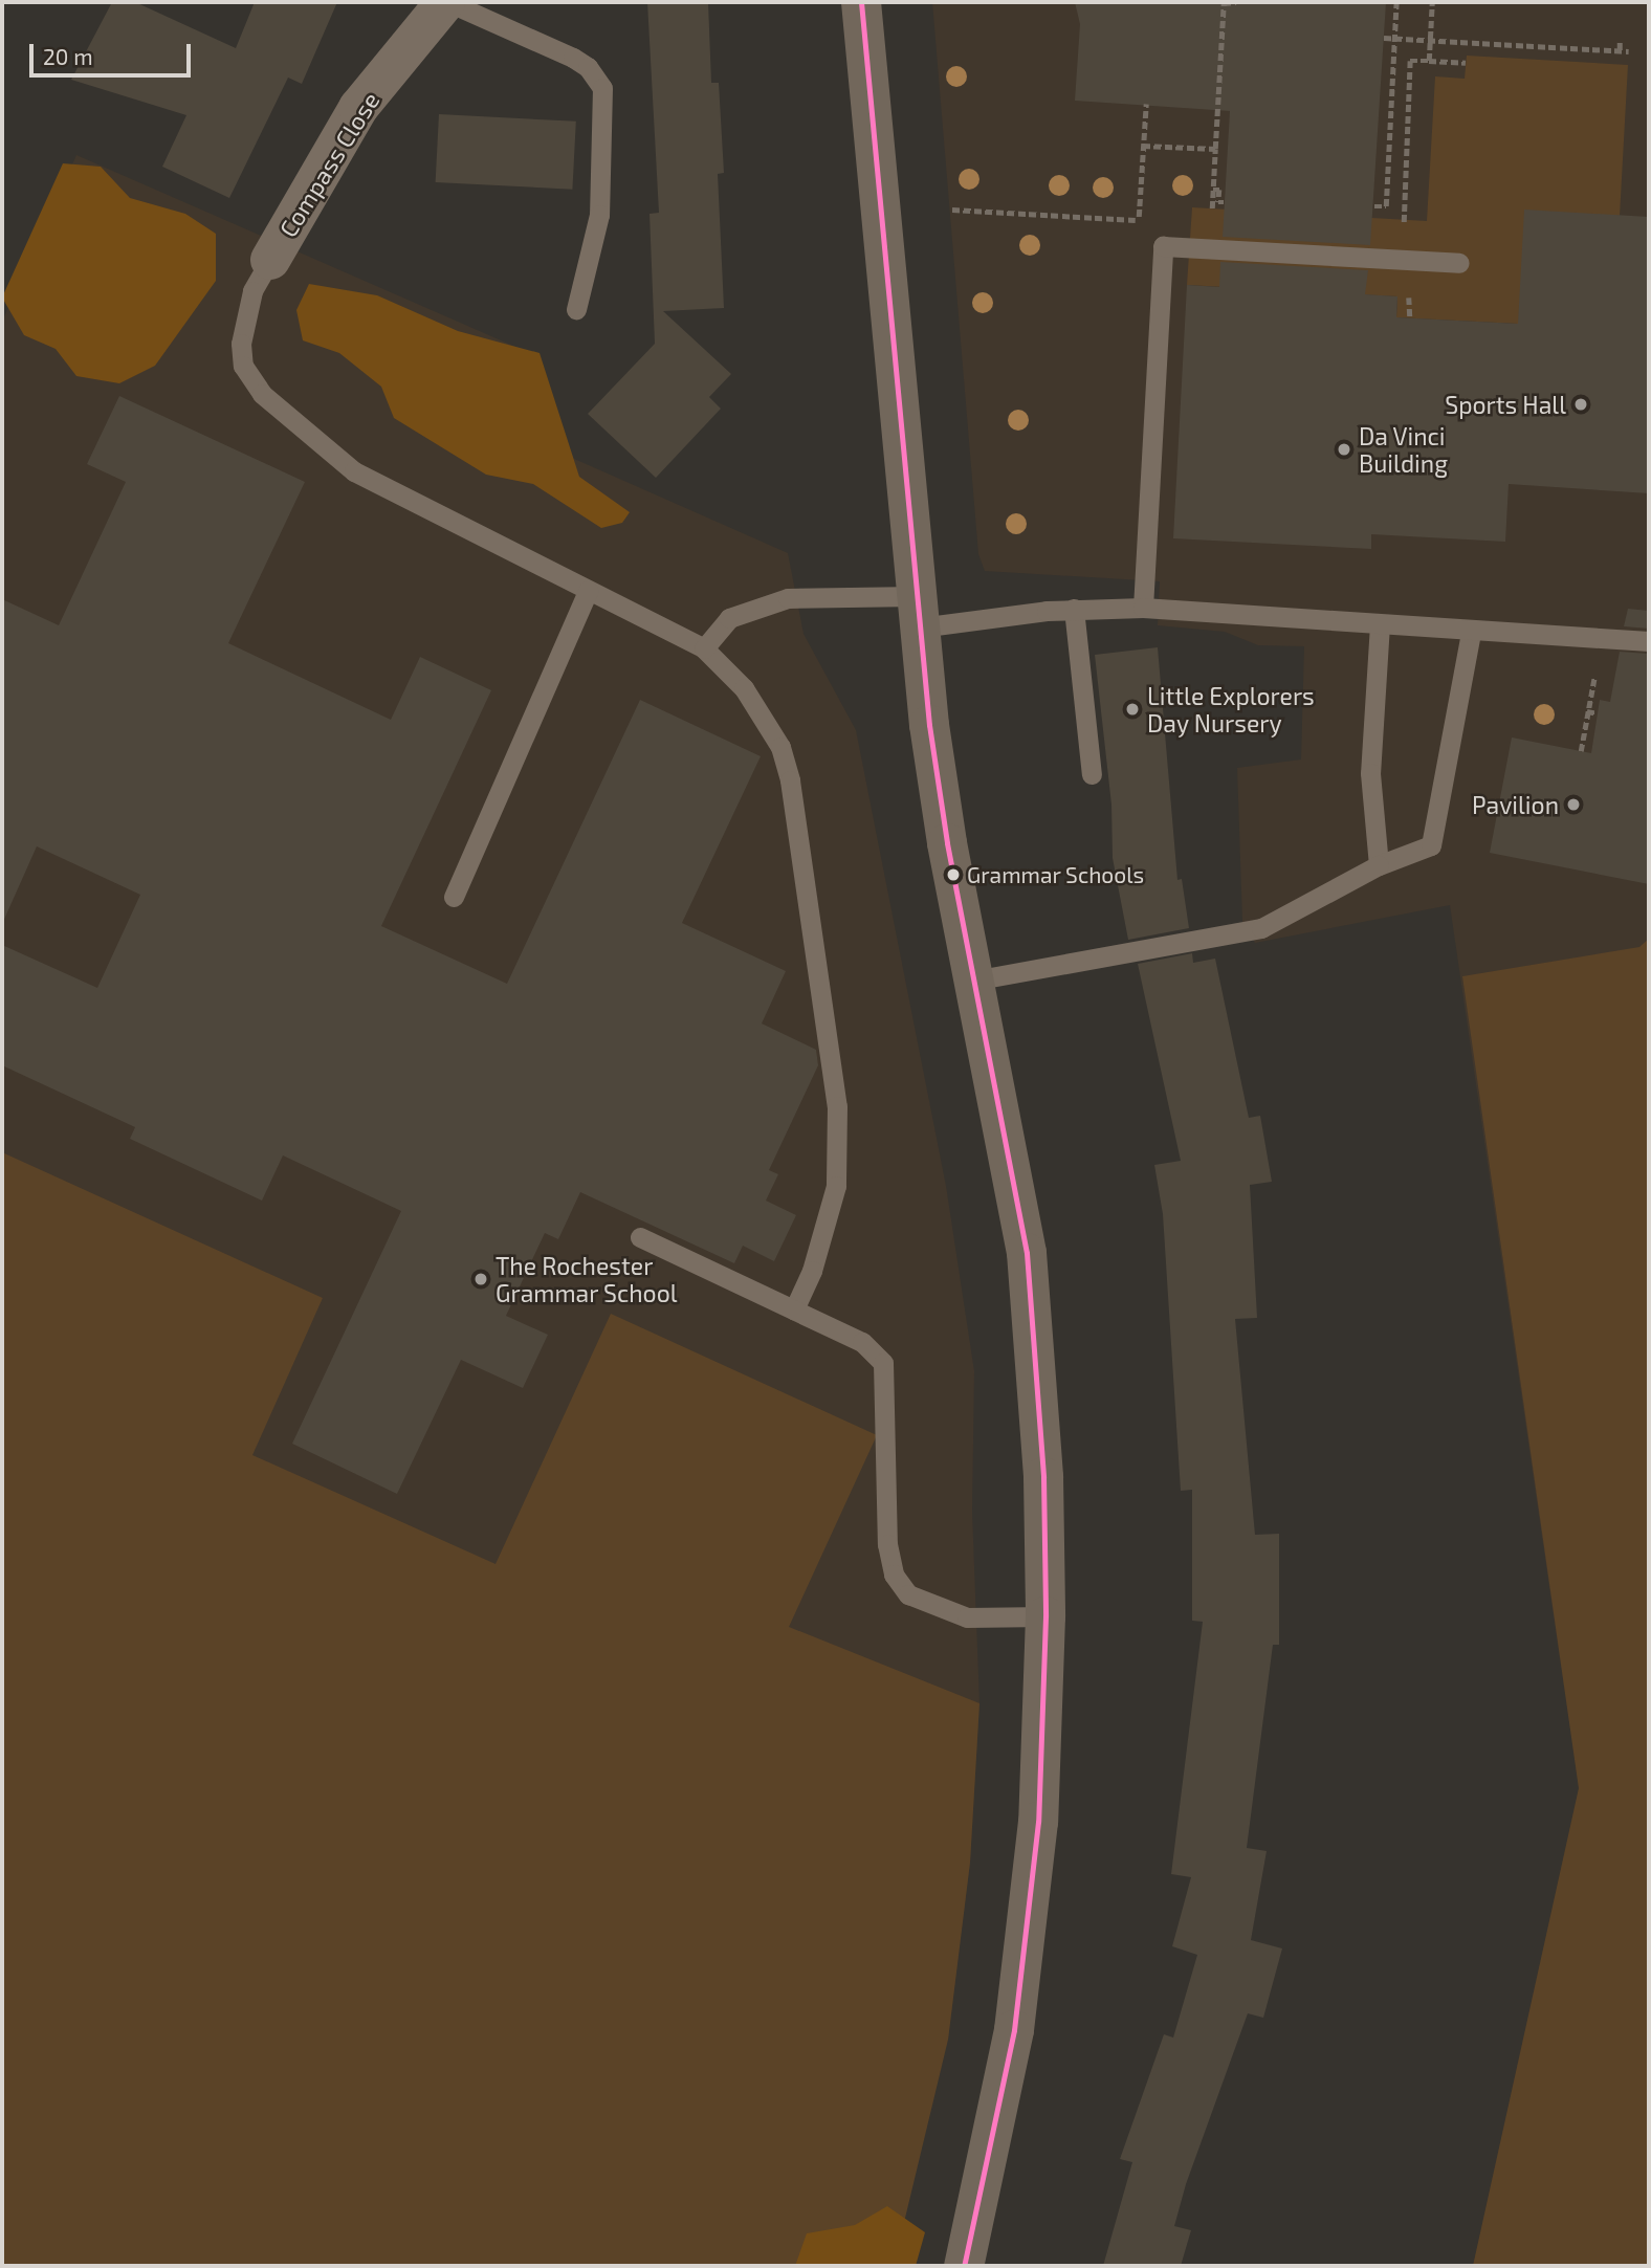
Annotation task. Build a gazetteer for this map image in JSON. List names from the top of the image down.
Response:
{
  "streets": {
    "street": ["Compass Close"]
  },
  "places": [
    "Sports Hall",
    "Da Vinci Building",
    "Little Explorers Day Nursery",
    "Pavilion",
    "Grammar Schools",
    "The Rochester Grammar School"
  ],
  "scale_bar": "20 m"
}
